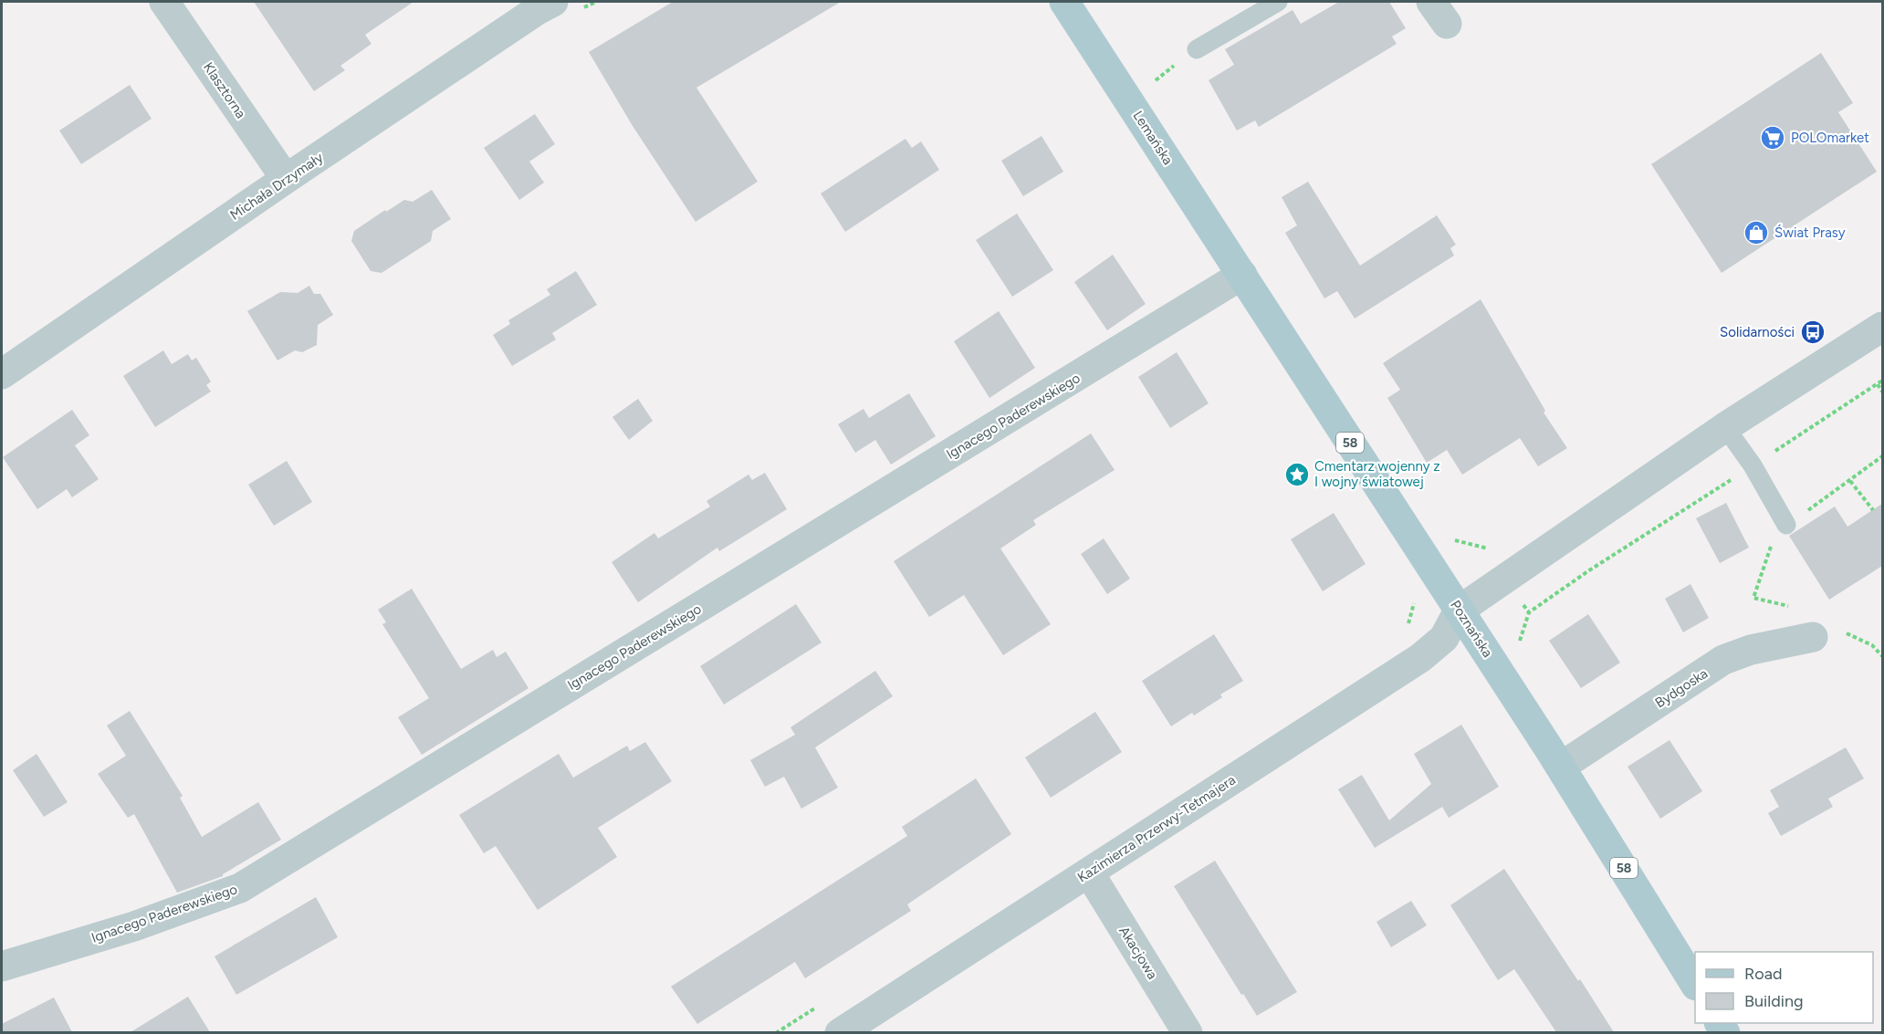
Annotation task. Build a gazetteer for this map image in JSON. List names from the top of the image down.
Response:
{
  "streets": {
    "main road": ["Lemańska", "58", "Poznańska"],
    "street": [
      "Klasztorna",
      "Michała Drzymały",
      "Ignacego Paderewskiego",
      "Bydgoska",
      "Kazimierza Przerwy-Tetmajera",
      "Akacjowa"
    ]
  },
  "crossings": [
    ["Klasztorna", "Michała Drzymały"],
    ["Lemańska", "Ignacego Paderewskiego"],
    ["Lemańska", "Poznańska"],
    ["Ignacego Paderewskiego", "Poznańska"],
    ["Poznańska", "Bydgoska"],
    ["Poznańska", "Kazimierza Przerwy-Tetmajera"],
    ["Kazimierza Przerwy-Tetmajera", "Akacjowa"]
  ],
  "places": {
    "supermarket": ["POLOmarket"],
    "shop": ["Świat Prasy"],
    "bus stop": ["Solidarności"],
    "place": ["Cmentarz wojenny z I wojny światowej"]
  },
  "legend": ["Road", "Building"]
}
